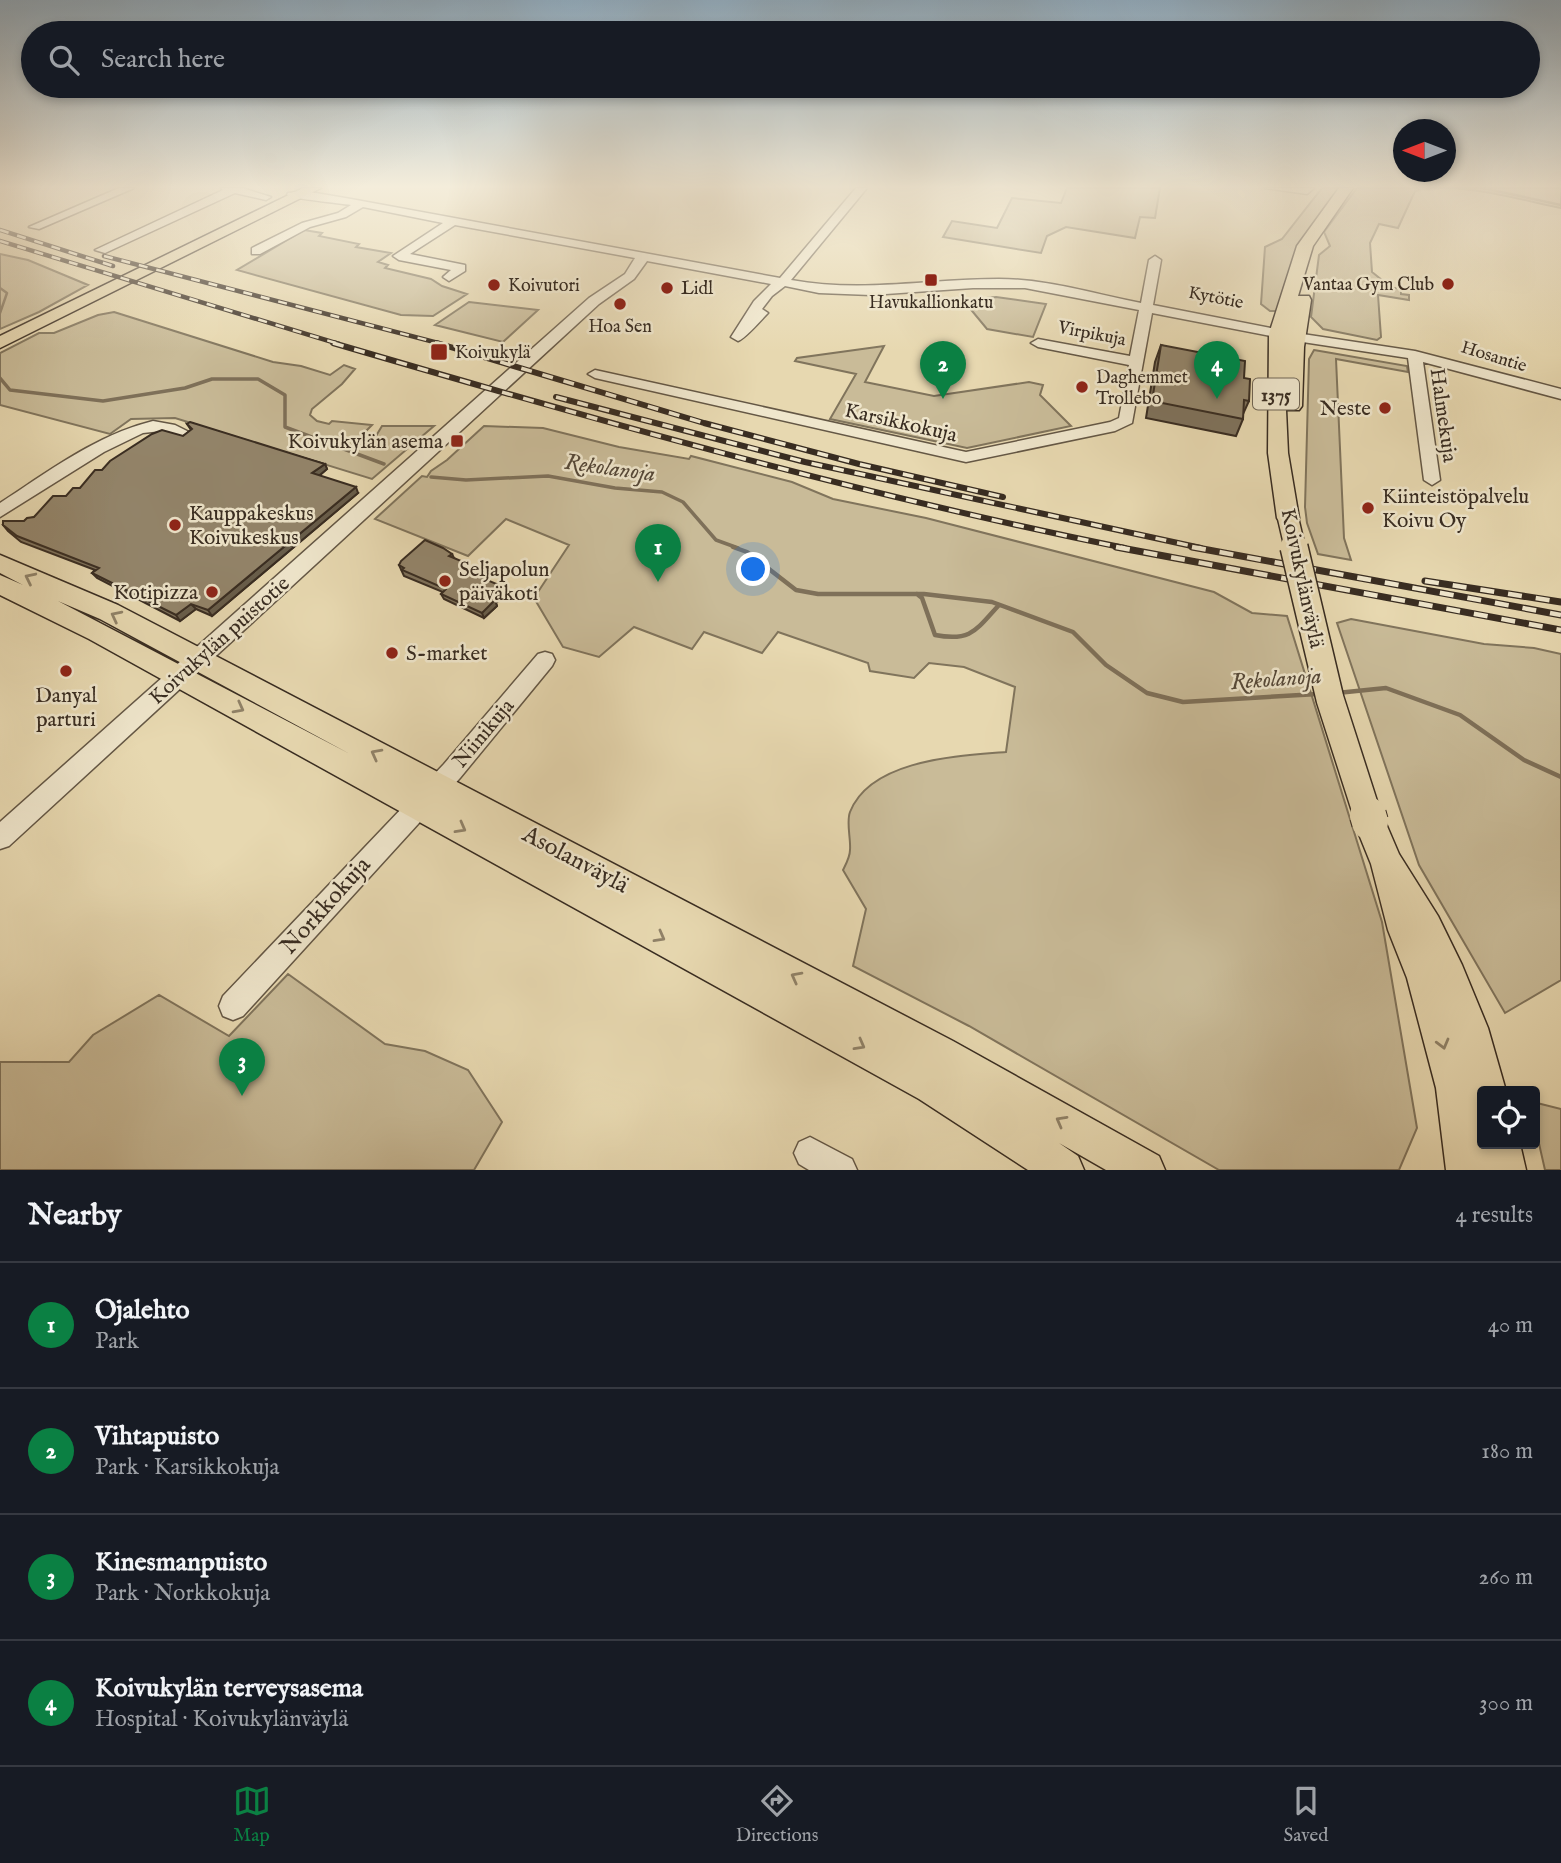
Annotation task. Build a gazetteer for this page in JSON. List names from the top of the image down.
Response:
{
  "streets": {
    "main road": ["1375", "Koivukylänväylä", "Asolanväylä"],
    "street": [
      "Kytötie",
      "Virpikuja",
      "Hosantie",
      "Halmekuja",
      "Karsikkokuja",
      "Koivukylän puistotie",
      "Niinikuja",
      "Norkkokuja"
    ]
  },
  "crossings": [
    ["Kytötie", "Hosantie"],
    ["Kytötie", "Karsikkokuja"],
    ["Kytötie", "Koivukylänväylä"],
    ["Kytötie", "Koivukylän puistotie"],
    ["Virpikuja", "Karsikkokuja"],
    ["Hosantie", "Halmekuja"],
    ["Hosantie", "Koivukylänväylä"],
    ["Koivukylän puistotie", "Asolanväylä"],
    ["Niinikuja", "Asolanväylä"],
    ["Niinikuja", "Norkkokuja"],
    ["Asolanväylä", "Norkkokuja"]
  ],
  "water": ["Rekolanoja"],
  "places": {
    "transit": ["Havukallionkatu", "Koivukylä", "Koivukylän asema"],
    "other": [
      "Vantaa Gym Club",
      "Koivutori",
      "Lidl",
      "Hoa Sen",
      "Daghemmet Trollebo",
      "Neste",
      "Kiinteistöpalvelu Koivu Oy",
      "Kauppakeskus Koivukeskus",
      "Seljapolun päiväkoti",
      "Kotipizza",
      "S-market",
      "Danyal parturi"
    ]
  },
  "north": "left",
  "page": {
    "search": "Search here",
    "pins": [
      "2",
      "4",
      "1",
      "3"
    ],
    "heading": ["Nearby", "4 results"],
    "list": [
      {
        "mark": "1",
        "name": "Ojalehto",
        "note": "Park",
        "value": "40 m"
      },
      {
        "mark": "2",
        "name": "Vihtapuisto",
        "note": "Park · Karsikkokuja",
        "value": "180 m"
      },
      {
        "mark": "3",
        "name": "Kinesmanpuisto",
        "note": "Park · Norkkokuja",
        "value": "260 m"
      },
      {
        "mark": "4",
        "name": "Koivukylän terveysasema",
        "note": "Hospital · Koivukylänväylä",
        "value": "300 m"
      }
    ],
    "nav": ["Map", "Directions", "Saved"]
  }
}
